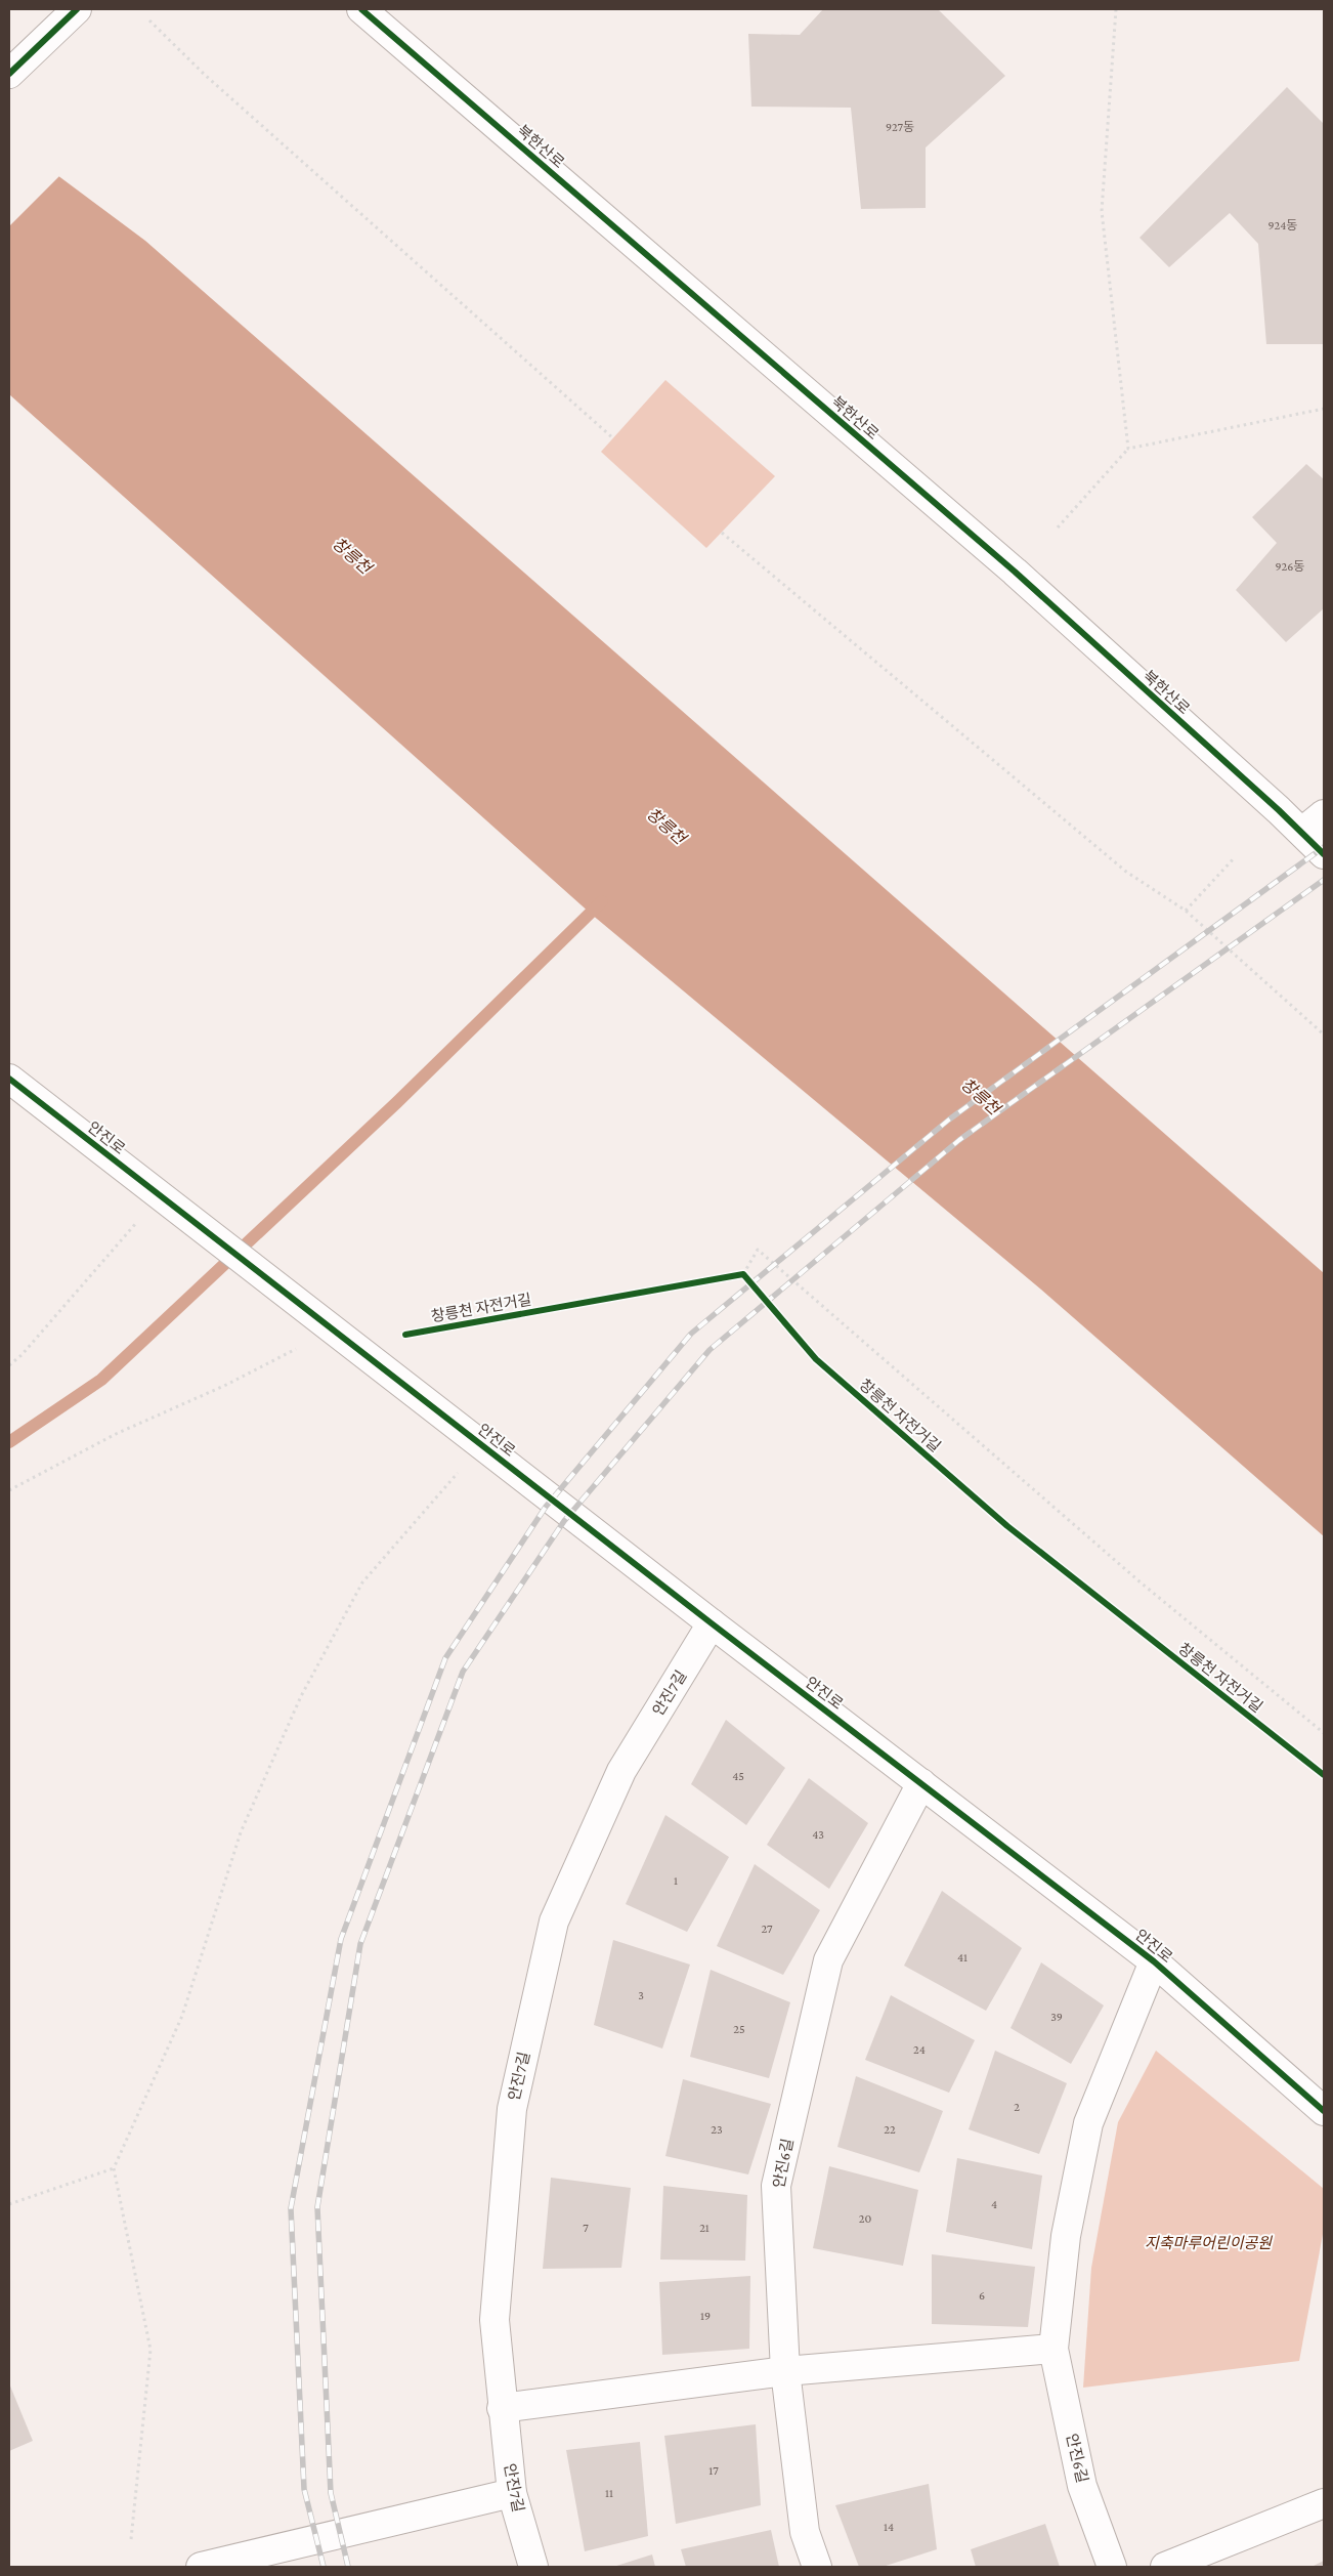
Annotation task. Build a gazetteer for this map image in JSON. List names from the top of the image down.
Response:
{
  "streets": {
    "street": [
      "북한산로",
      "안진로",
      "안진7길",
      "안진6길"
    ],
    "cycle path": ["창릉천 자전거길"]
  },
  "crossings": [
    ["안진로", "안진7길"],
    ["안진로", "안진6길"]
  ],
  "water": ["창릉천"],
  "parks": ["지축마루어린이공원"],
  "house_numbers": [
    "927동",
    "924동",
    "926동",
    "45",
    "43",
    "1",
    "27",
    "41",
    "3",
    "39",
    "25",
    "24",
    "2",
    "23",
    "22",
    "4",
    "20",
    "7",
    "21",
    "6",
    "19",
    "17",
    "11",
    "14"
  ]
}
